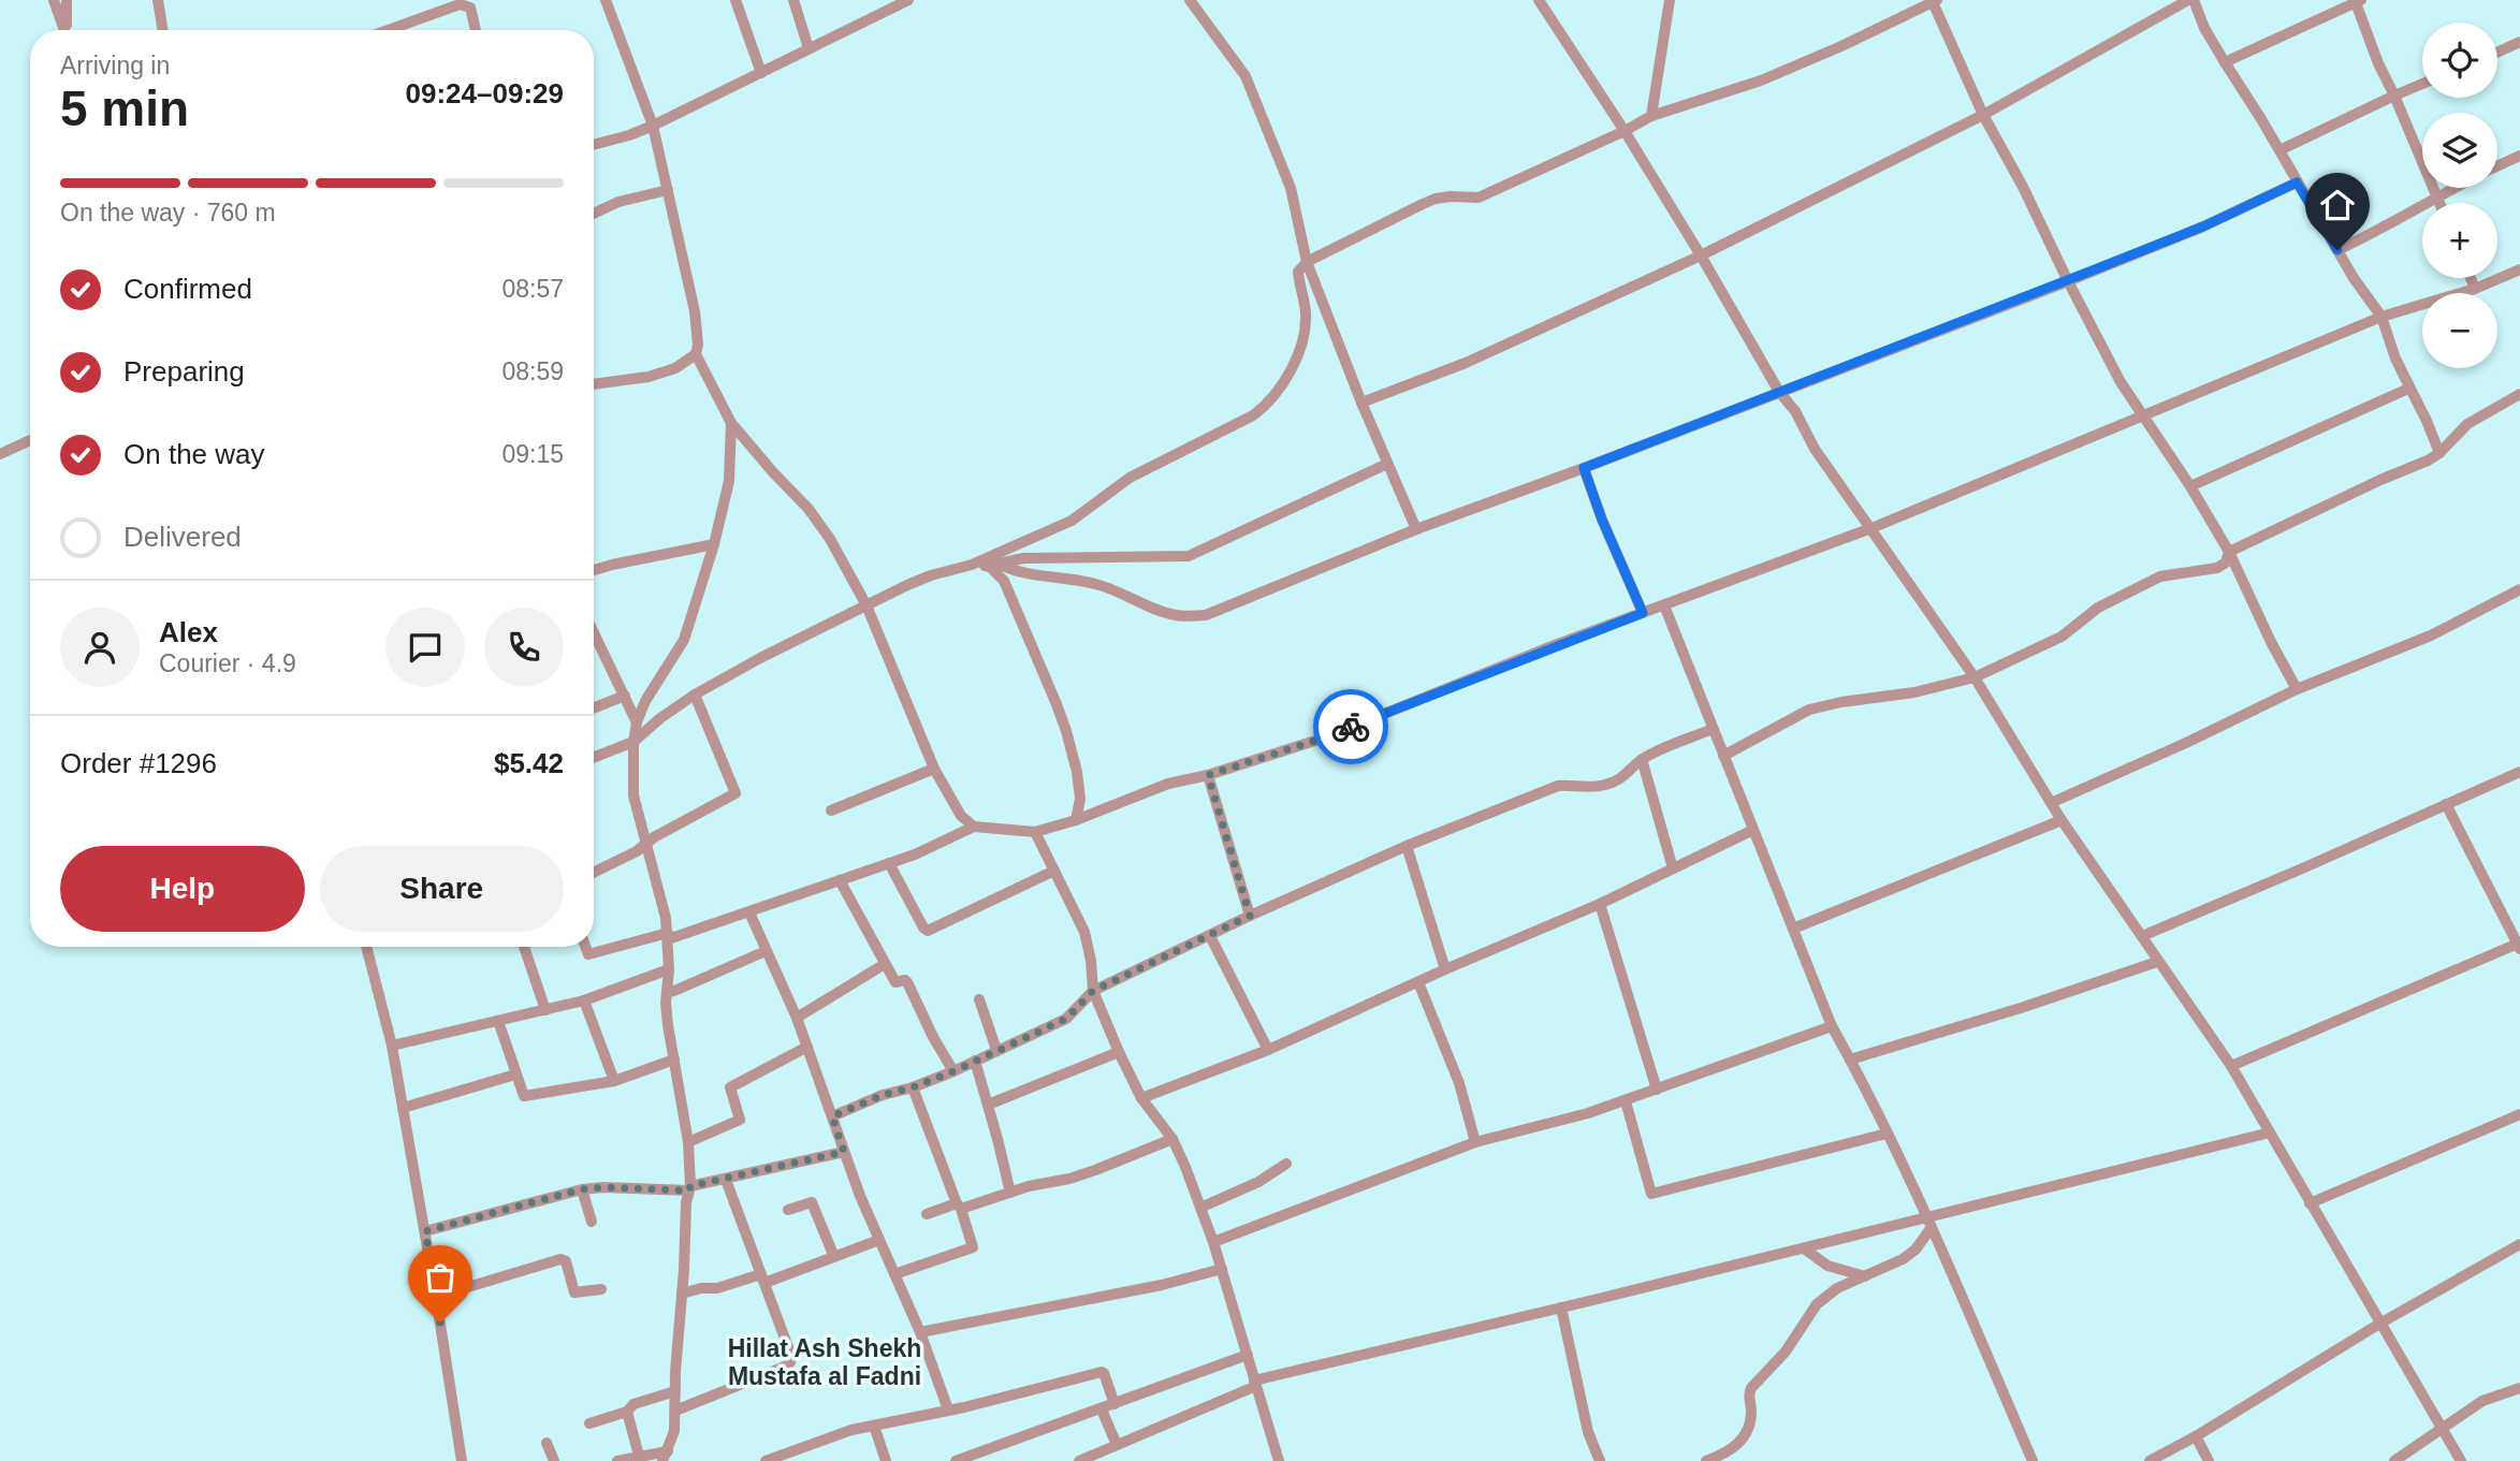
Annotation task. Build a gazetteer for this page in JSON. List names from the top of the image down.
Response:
{
  "districts": ["Hillat Ash Shekh Mustafa al Fadni"],
  "page": {
    "map_buttons": ["+", "−"],
    "heading": ["5 min", "Arriving in", "09:24–09:29"],
    "panel": [
      "Alex",
      "Courier · 4.9",
      "Order #1296",
      "$5.42"
    ],
    "bar": "On the way · 760 m",
    "list": [
      ["Confirmed", "08:57"],
      ["Preparing", "08:59"],
      ["On the way", "09:15"],
      "Delivered"
    ],
    "buttons": ["Help", "Share"]
  }
}
